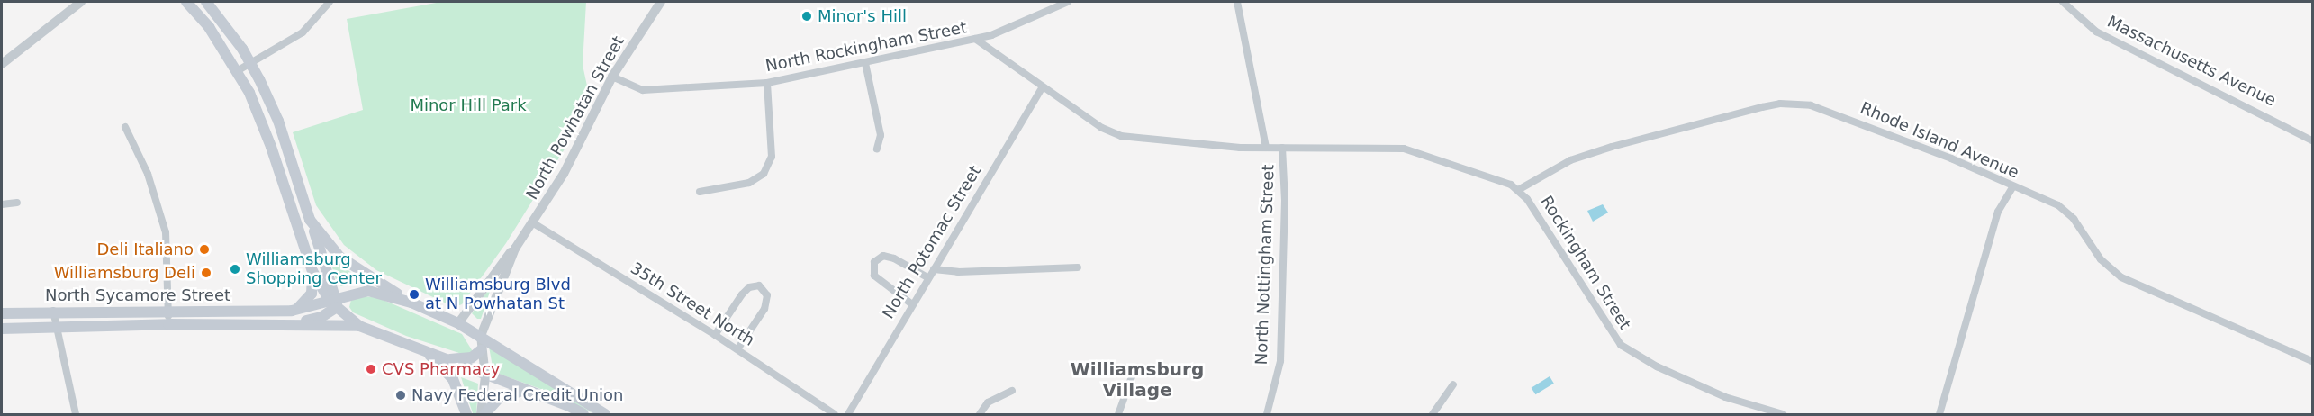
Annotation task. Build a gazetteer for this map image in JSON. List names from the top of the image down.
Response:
{
  "streets": {
    "main road": ["North Sycamore Street"],
    "street": [
      "North Rockingham Street",
      "Massachusetts Avenue",
      "North Powhatan Street",
      "Rhode Island Avenue",
      "North Potomac Street",
      "Rockingham Street",
      "North Nottingham Street",
      "35th Street North"
    ]
  },
  "crossings": [
    ["North Rockingham Street", "North Powhatan Street"],
    ["North Rockingham Street", "North Potomac Street"],
    ["North Rockingham Street", "Rockingham Street"],
    ["North Powhatan Street", "35th Street North"],
    ["Rhode Island Avenue", "Rockingham Street"],
    ["Rockingham Street", "North Nottingham Street"]
  ],
  "districts": ["Williamsburg Village"],
  "parks": ["Minor Hill Park"],
  "places": [
    "Minor's Hill",
    "Deli Italiano",
    "Williamsburg Shopping Center",
    "Williamsburg Deli",
    "Williamsburg Blvd at N Powhatan St",
    "CVS Pharmacy",
    "Navy Federal Credit Union"
  ]
}
